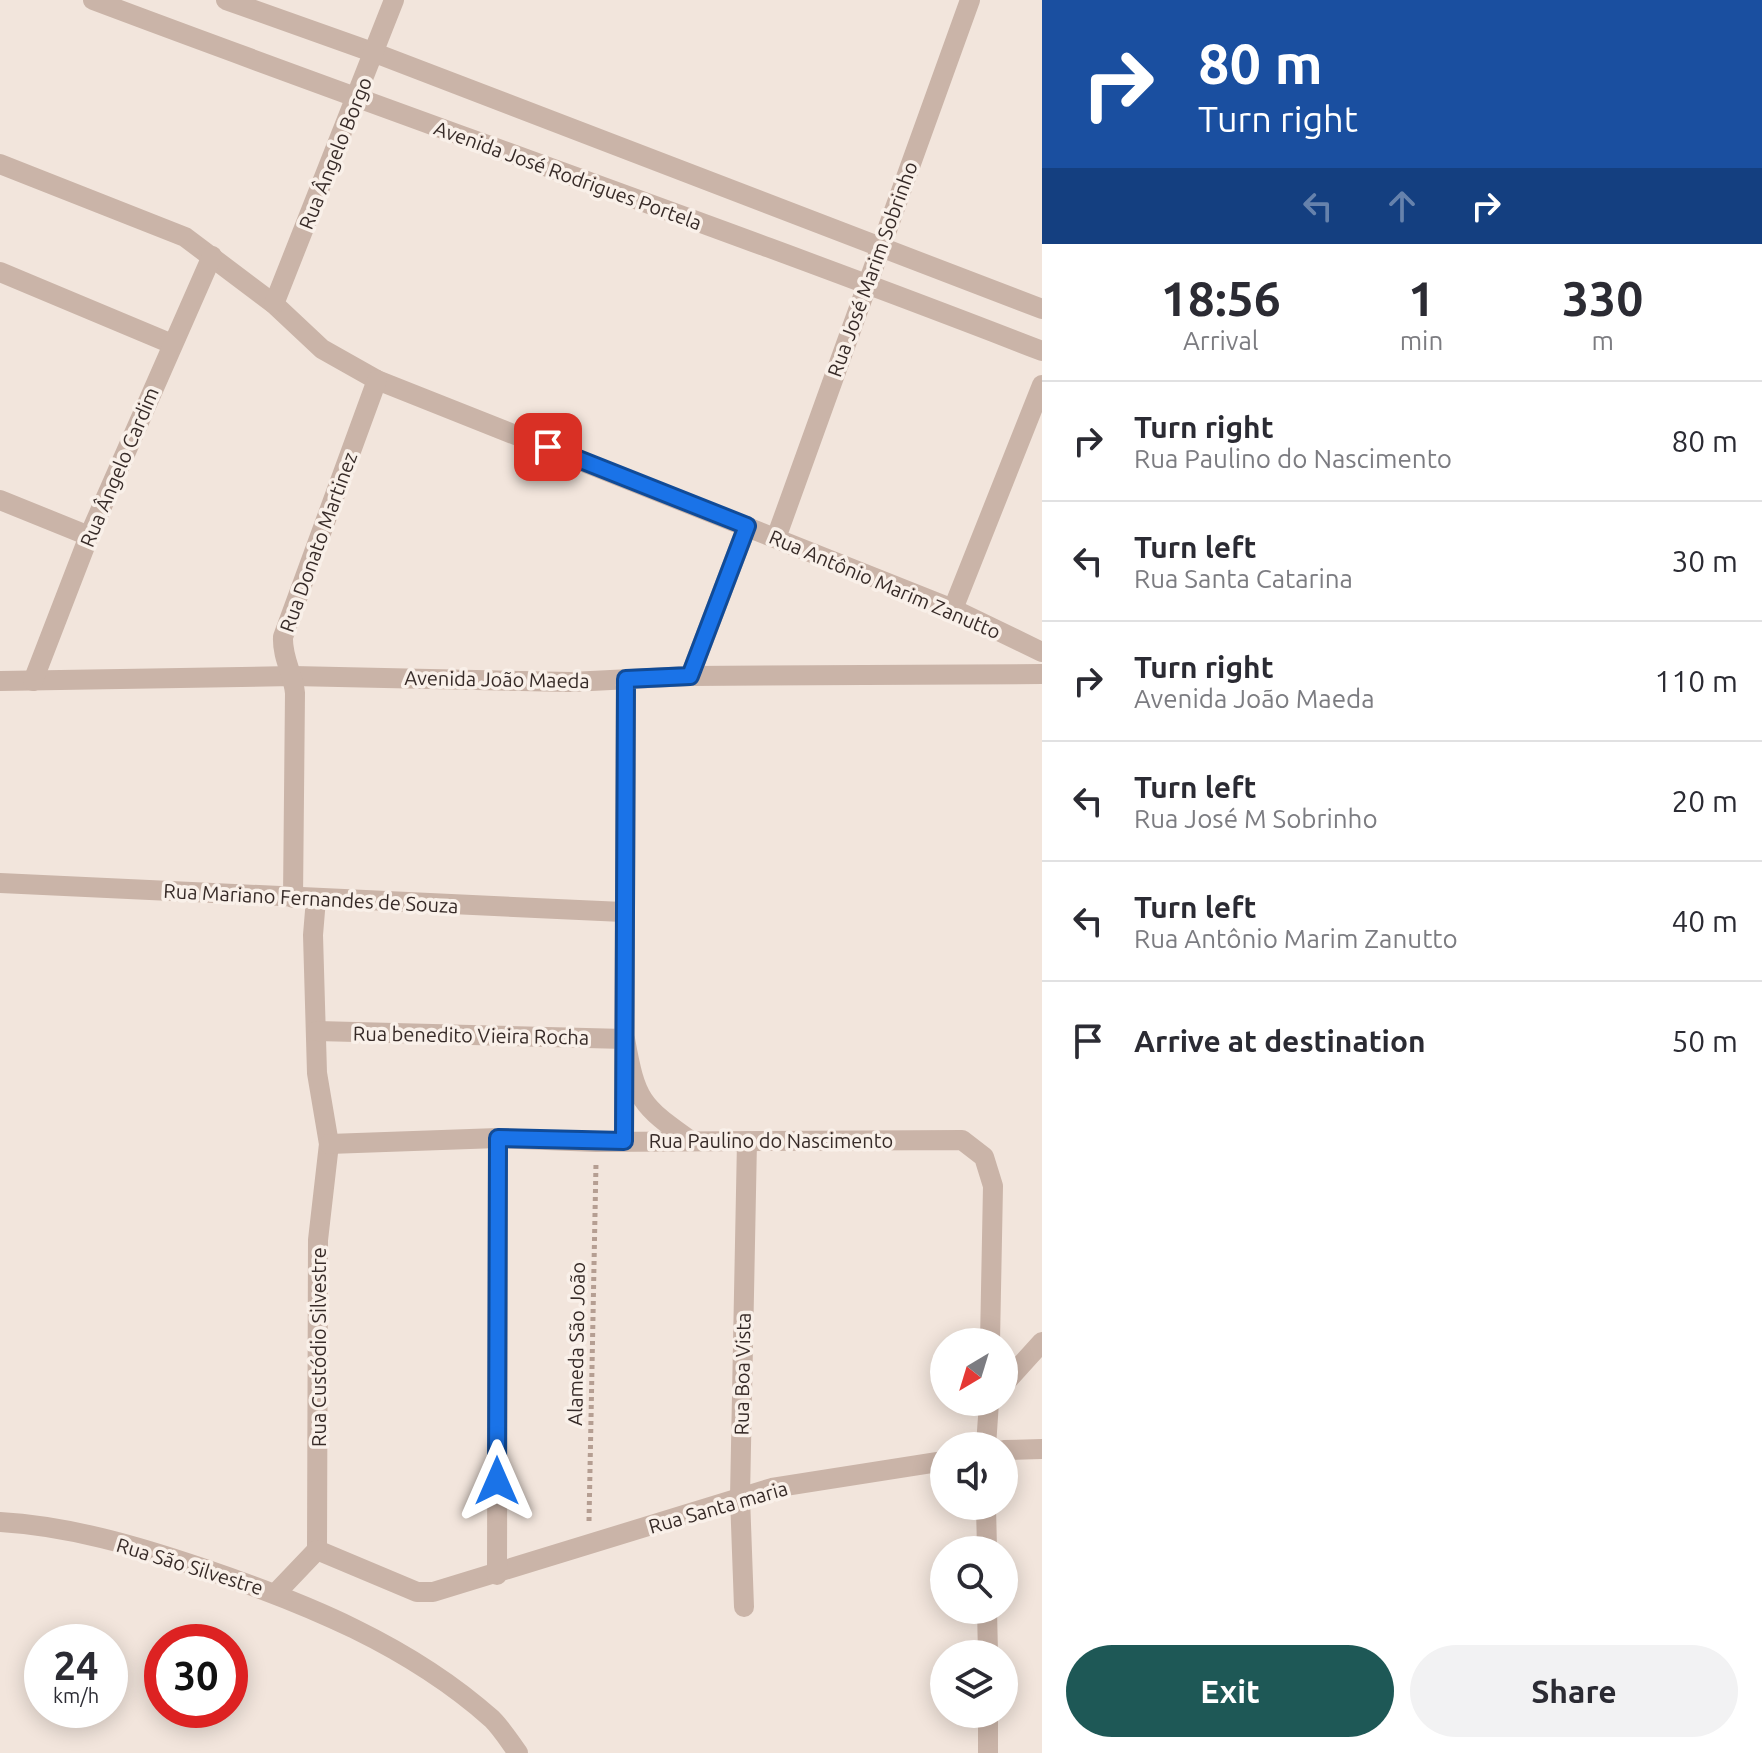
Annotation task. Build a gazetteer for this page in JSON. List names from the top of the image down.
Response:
{
  "streets": {
    "street": [
      "Rua Ângelo Borgo",
      "Avenida José Rodrigues Portela",
      "Rua José Marim Sobrinho",
      "Rua Ângelo Cardim",
      "Rua Donato Martinez",
      "Rua Antônio Marim Zanutto",
      "Avenida João Maeda",
      "Rua Mariano Fernandes de Souza",
      "Rua benedito Vieira Rocha",
      "Rua Paulino do Nascimento",
      "Rua Custódio Silvestre",
      "Rua Boa Vista",
      "Rua Santa maria",
      "Rua São Silvestre"
    ],
    "path": ["Alameda São João"]
  },
  "crossings": [
    ["Rua Ângelo Borgo", "Avenida José Rodrigues Portela"],
    ["Rua Ângelo Borgo", "Rua Antônio Marim Zanutto"],
    ["Avenida José Rodrigues Portela", "Rua José Marim Sobrinho"],
    ["Rua José Marim Sobrinho", "Rua Antônio Marim Zanutto"],
    ["Rua Ângelo Cardim", "Rua Antônio Marim Zanutto"],
    ["Rua Ângelo Cardim", "Avenida João Maeda"],
    ["Rua Donato Martinez", "Rua Antônio Marim Zanutto"],
    ["Rua Donato Martinez", "Avenida João Maeda"],
    ["Rua Donato Martinez", "Rua Mariano Fernandes de Souza"],
    ["Rua Paulino do Nascimento", "Alameda São João"],
    ["Rua Paulino do Nascimento", "Rua Custódio Silvestre"],
    ["Rua Paulino do Nascimento", "Rua Boa Vista"],
    ["Alameda São João", "Rua Santa maria"],
    ["Rua Custódio Silvestre", "Rua São Silvestre"],
    ["Rua Boa Vista", "Rua Santa maria"]
  ],
  "north": "bottom left",
  "page": {
    "turn": ["80 m", "Turn right"],
    "eta": [
      "18:56",
      "Arrival",
      "1",
      "min",
      "330",
      "m"
    ],
    "list": [
      {
        "name": "Turn right",
        "note": "Rua Paulino do Nascimento",
        "value": "80 m"
      },
      {
        "name": "Turn left",
        "note": "Rua Santa Catarina",
        "value": "30 m"
      },
      {
        "name": "Turn right",
        "note": "Avenida João Maeda",
        "value": "110 m"
      },
      {
        "name": "Turn left",
        "note": "Rua José M Sobrinho",
        "value": "20 m"
      },
      {
        "name": "Turn left",
        "note": "Rua Antônio Marim Zanutto",
        "value": "40 m"
      },
      {
        "name": "Arrive at destination",
        "value": "50 m"
      }
    ],
    "speed": "24 km/h",
    "limit": "30",
    "buttons": ["Exit", "Share"]
  }
}
